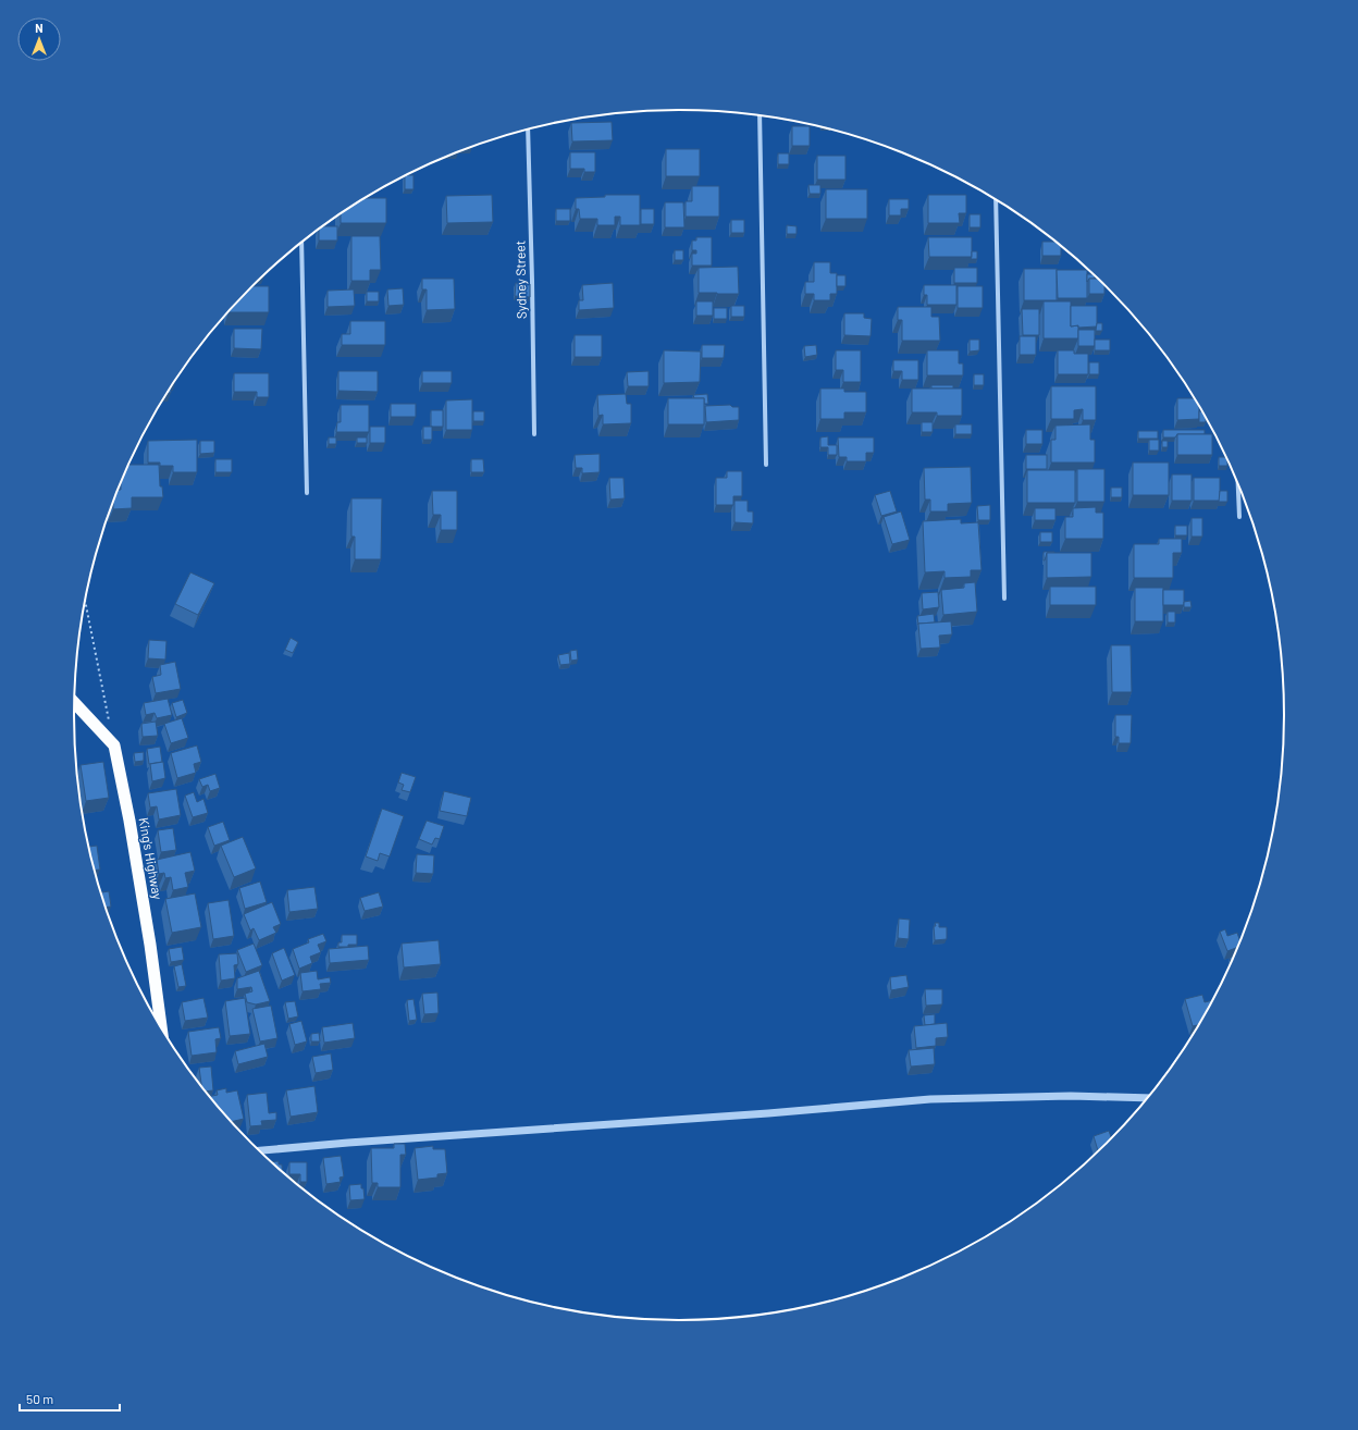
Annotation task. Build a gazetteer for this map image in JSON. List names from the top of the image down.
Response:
{
  "streets": {
    "highway": ["King's Highway"],
    "street": ["Sydney Street"]
  },
  "scale_bar": "50 m",
  "north": "top"
}
